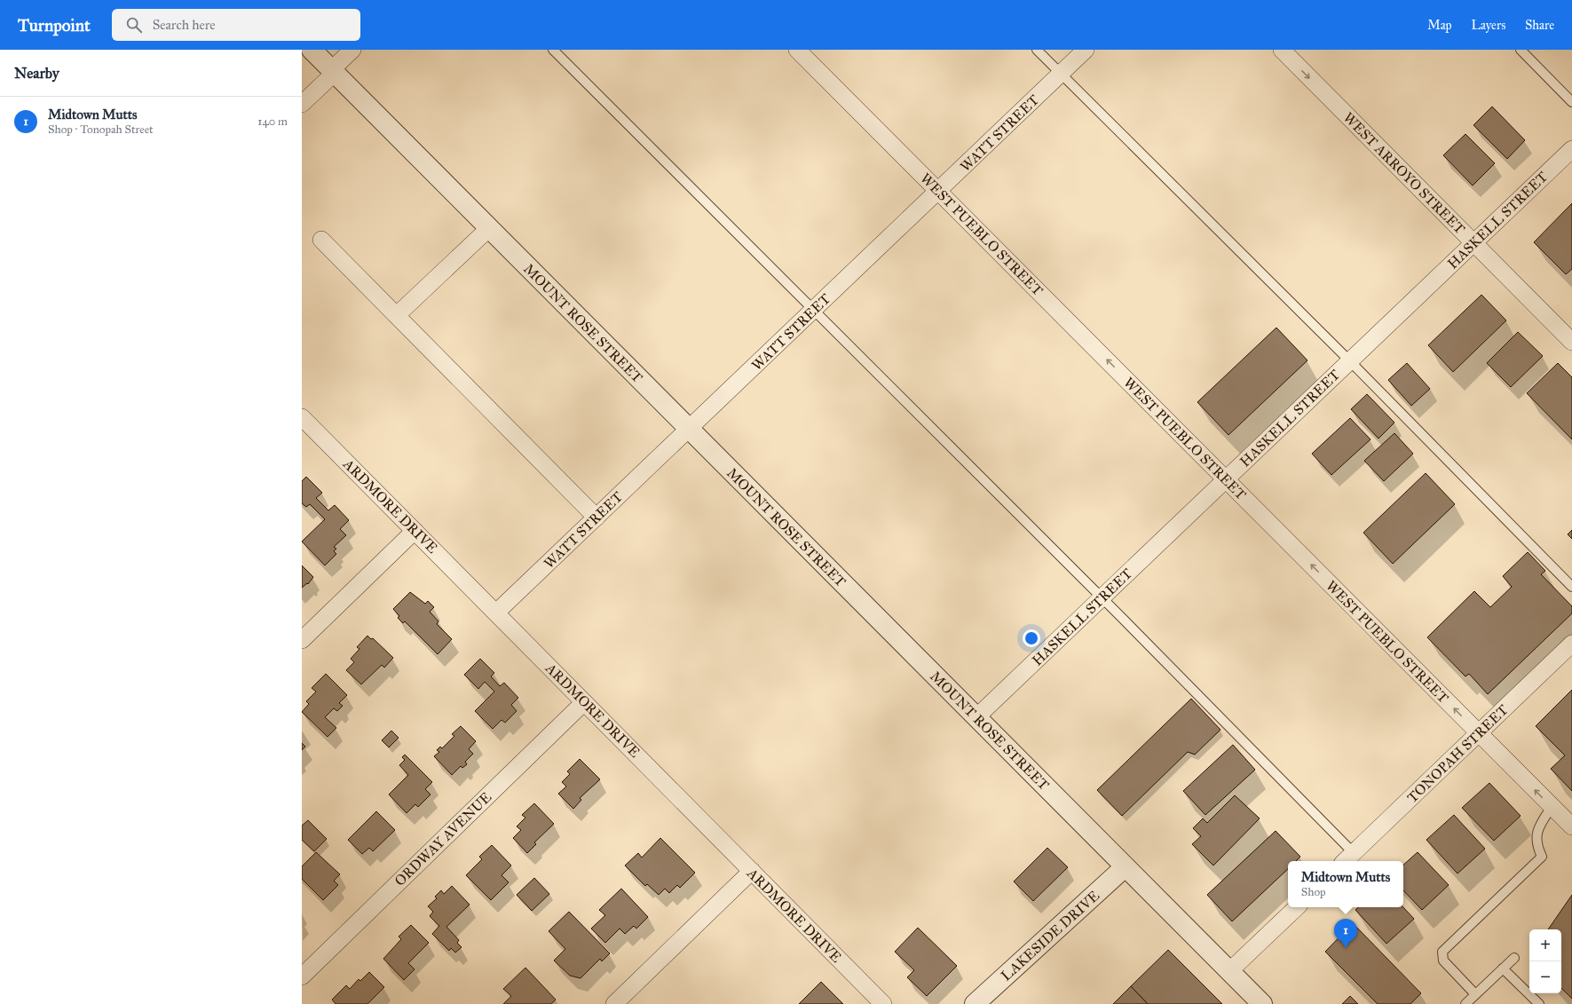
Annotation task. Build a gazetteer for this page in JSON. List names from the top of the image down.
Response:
{
  "streets": {
    "street": [
      "WATT STREET",
      "WEST ARROYO STREET",
      "HASKELL STREET",
      "WEST PUEBLO STREET",
      "MOUNT ROSE STREET",
      "ARDMORE DRIVE",
      "TONOPAH STREET",
      "ORDWAY AVENUE",
      "LAKESIDE DRIVE"
    ]
  },
  "crossings": [
    ["WATT STREET", "WEST PUEBLO STREET"],
    ["WATT STREET", "MOUNT ROSE STREET"],
    ["WATT STREET", "ARDMORE DRIVE"],
    ["WEST ARROYO STREET", "HASKELL STREET"],
    ["HASKELL STREET", "WEST PUEBLO STREET"],
    ["HASKELL STREET", "MOUNT ROSE STREET"],
    ["WEST PUEBLO STREET", "TONOPAH STREET"],
    ["MOUNT ROSE STREET", "LAKESIDE DRIVE"],
    ["ARDMORE DRIVE", "ORDWAY AVENUE"]
  ],
  "one_way": ["WEST ARROYO STREET", "WEST PUEBLO STREET"],
  "page": {
    "header": "Turnpoint",
    "search": "Search here",
    "nav": ["Map", "Layers", "Share"],
    "heading": "Nearby",
    "list": [
      {
        "mark": "1",
        "name": "Midtown Mutts",
        "note": "Shop · Tonopah Street",
        "value": "140 m"
      }
    ],
    "popup": ["Midtown Mutts", "Shop"],
    "pins": "1",
    "map_buttons": ["+", "−"]
  }
}
